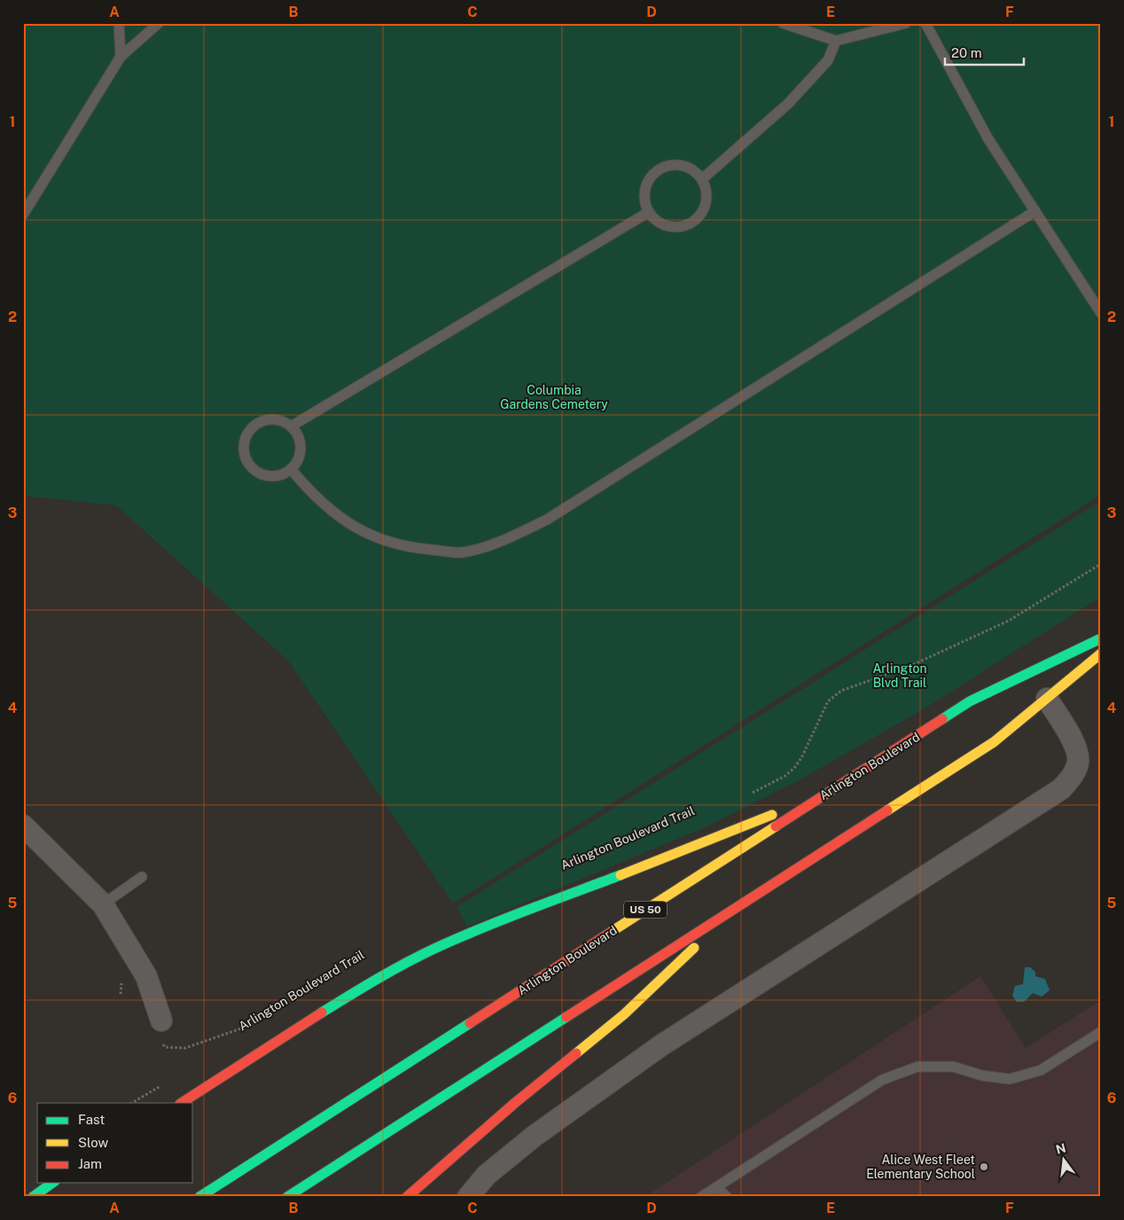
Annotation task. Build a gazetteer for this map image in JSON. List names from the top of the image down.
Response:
{
  "streets": {
    "highway": ["Arlington Boulevard", "US 50"]
  },
  "parks": ["Columbia Gardens Cemetery", "Arlington Blvd Trail"],
  "places": ["Alice West Fleet Elementary School"],
  "legend": ["Fast", "Slow", "Jam"],
  "scale_bar": "20 m",
  "north": "top",
  "grid": {
    "columns": [
      "A",
      "B",
      "C",
      "D",
      "E",
      "F"
    ],
    "rows": [
      "1",
      "2",
      "3",
      "4",
      "5",
      "6"
    ]
  }
}
